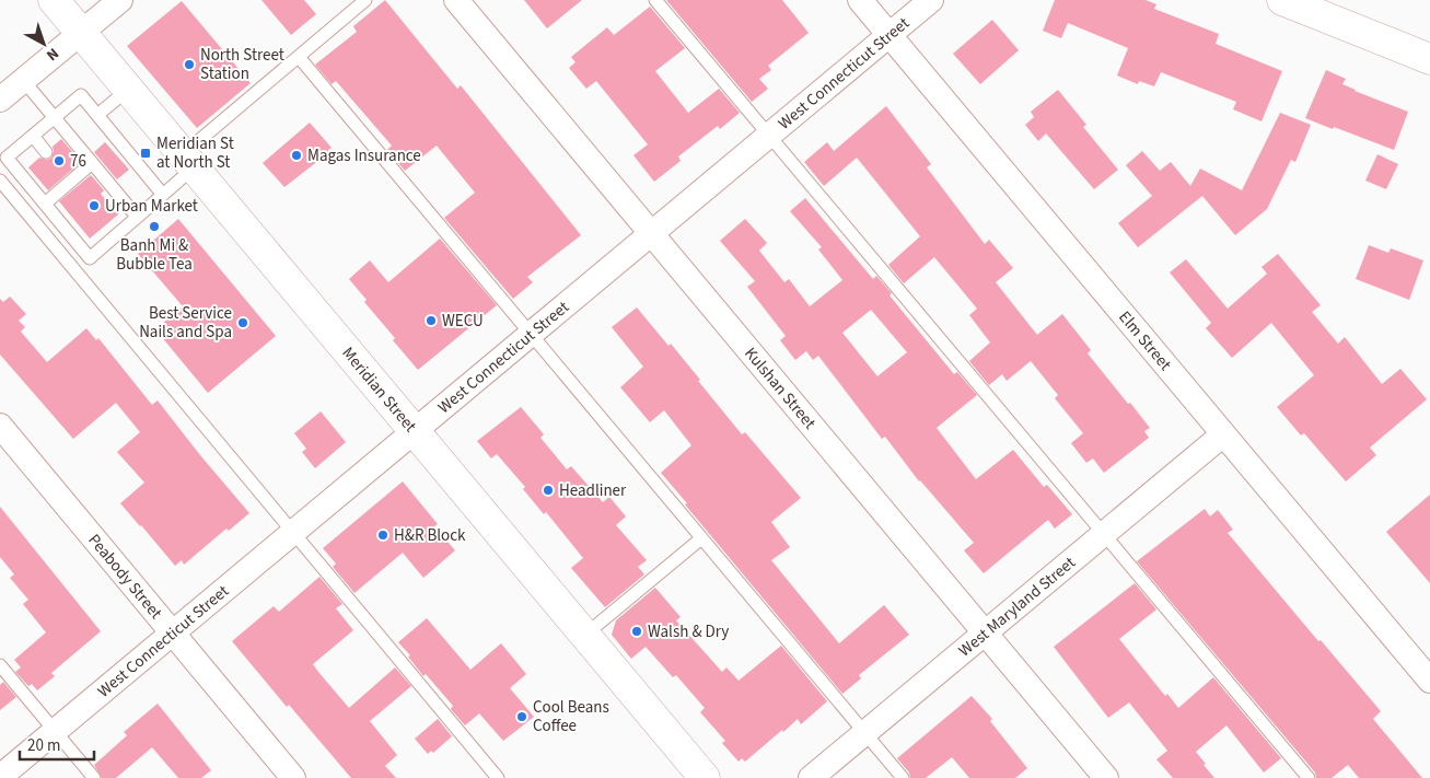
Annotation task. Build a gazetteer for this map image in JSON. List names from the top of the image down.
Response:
{
  "streets": {
    "street": [
      "West Connecticut Street",
      "Elm Street",
      "Meridian Street",
      "Kulshan Street",
      "Peabody Street",
      "West Maryland Street"
    ]
  },
  "crossings": [
    ["West Connecticut Street", "Elm Street"],
    ["West Connecticut Street", "Meridian Street"],
    ["West Connecticut Street", "Kulshan Street"],
    ["West Connecticut Street", "Peabody Street"],
    ["Elm Street", "West Maryland Street"],
    ["Kulshan Street", "West Maryland Street"]
  ],
  "places": {
    "other": [
      "North Street Station",
      "Magas Insurance",
      "76",
      "Urban Market",
      "Banh Mi & Bubble Tea",
      "WECU",
      "Best Service Nails and Spa",
      "Headliner",
      "H&R Block",
      "Walsh & Dry",
      "Cool Beans Coffee"
    ],
    "transit": ["Meridian St at North St"]
  },
  "scale_bar": "20 m",
  "north": "bottom right"
}
